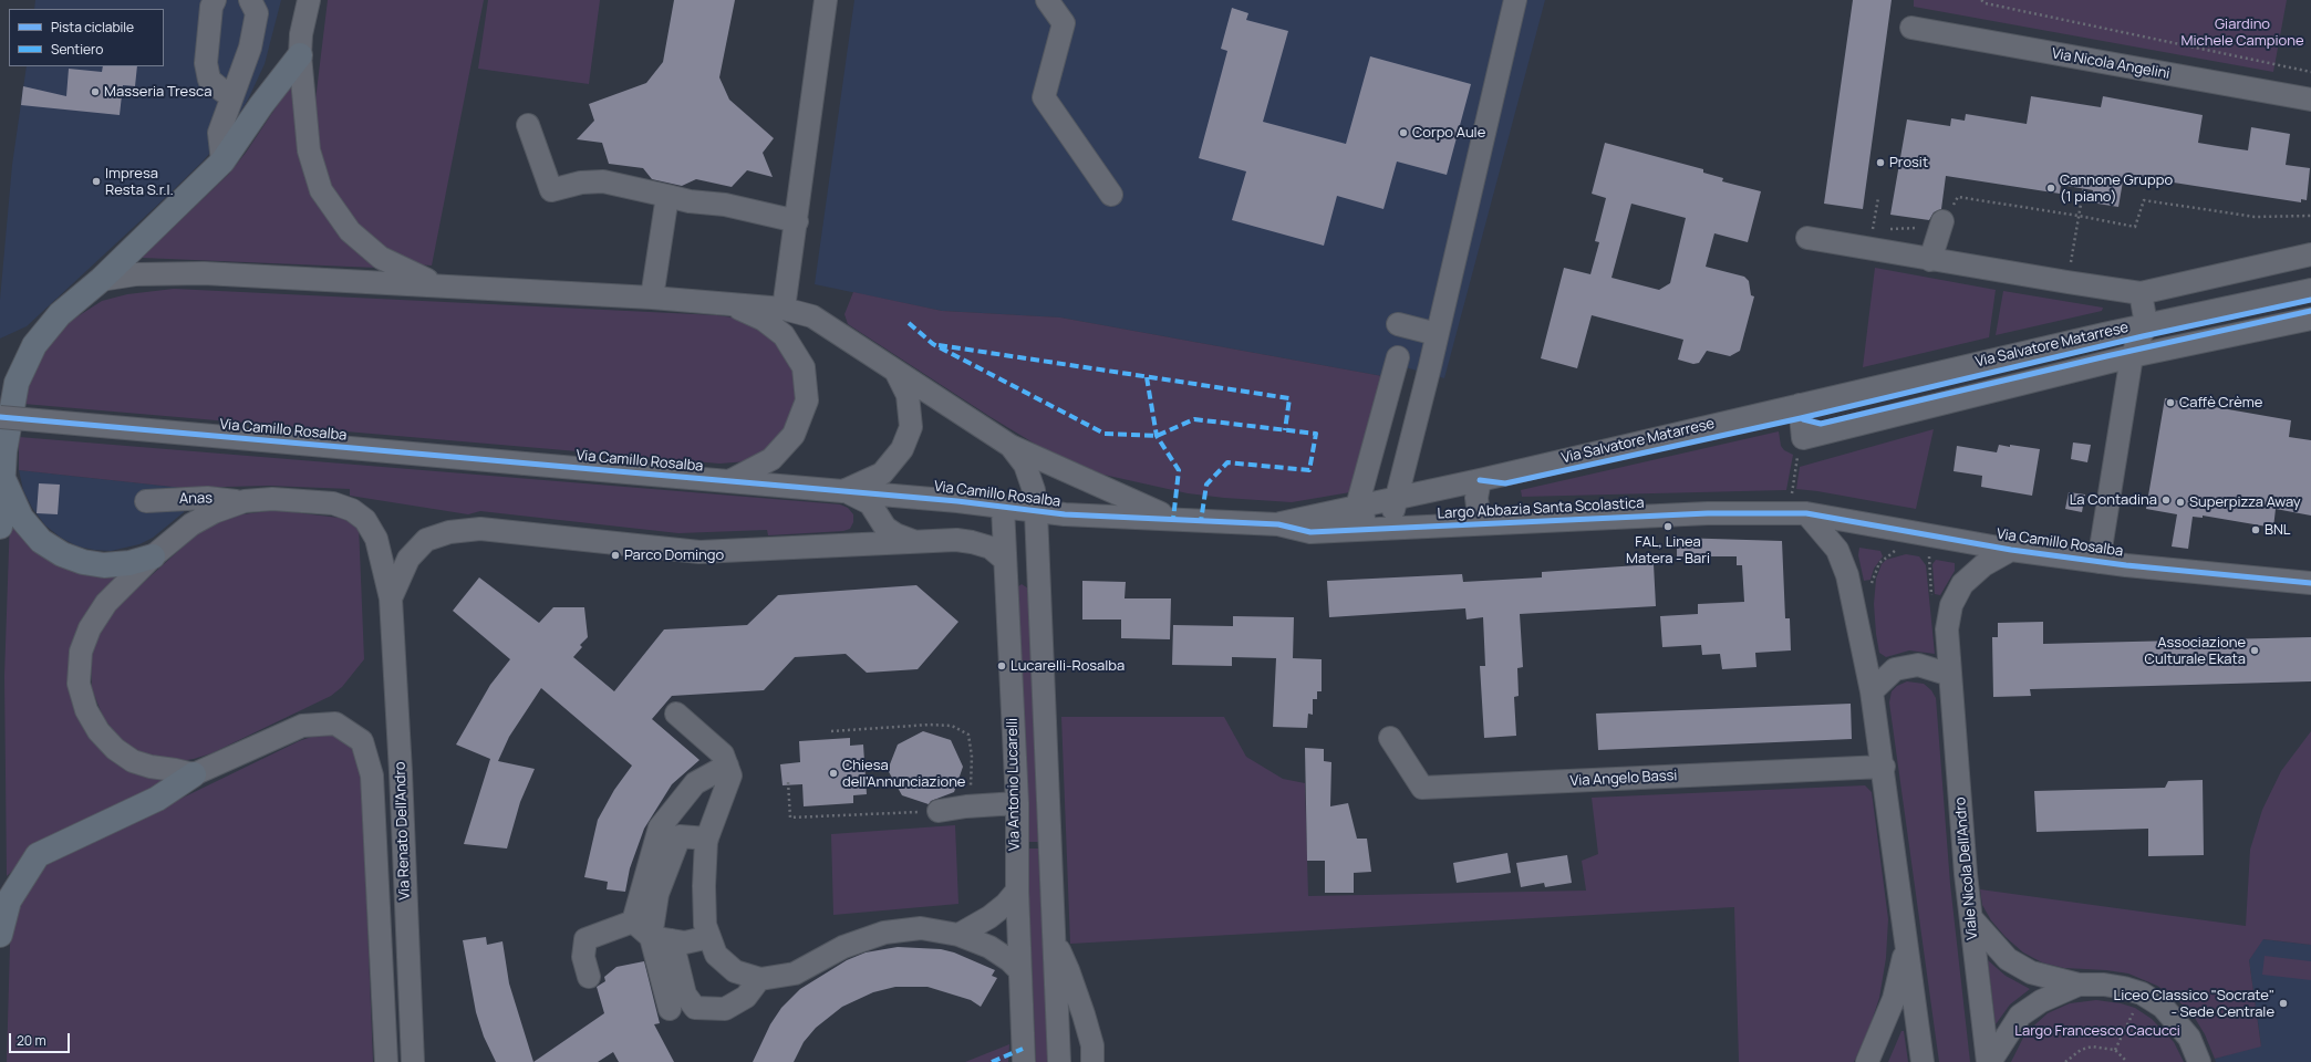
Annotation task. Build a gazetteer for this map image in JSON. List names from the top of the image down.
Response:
{
  "streets": {
    "street": [
      "Via Nicola Angelini",
      "Via Salvatore Matarrese",
      "Via Camillo Rosalba",
      "Anas",
      "Largo Abbazia Santa Scolastica",
      "Via Angelo Bassi",
      "Via Antonio Lucarelli",
      "Via Renato Dell'Andro",
      "Viale Nicola Dell'Andro"
    ]
  },
  "crossings": [
    ["Via Salvatore Matarrese", "Largo Abbazia Santa Scolastica"],
    ["Via Camillo Rosalba", "Largo Abbazia Santa Scolastica"],
    ["Via Camillo Rosalba", "Via Antonio Lucarelli"],
    ["Via Camillo Rosalba", "Viale Nicola Dell'Andro"],
    ["Anas", "Via Renato Dell'Andro"]
  ],
  "parks": ["Giardino Michele Campione", "Largo Francesco Cacucci"],
  "places": [
    "Masseria Tresca",
    "Corpo Aule",
    "Prosit",
    "Impresa Resta S.r.l.",
    "Cannone Gruppo (1 piano)",
    "Caffè Crème",
    "La Contadina",
    "Superpizza Away",
    "FAL, Linea Matera - Bari",
    "BNL",
    "Parco Domingo",
    "Associazione Culturale Ekata",
    "Lucarelli-Rosalba",
    "Chiesa dell'Annunciazione",
    "Liceo Classico \"Socrate\" - Sede Centrale"
  ],
  "legend": ["Pista ciclabile", "Sentiero"],
  "scale_bar": "20 m"
}
